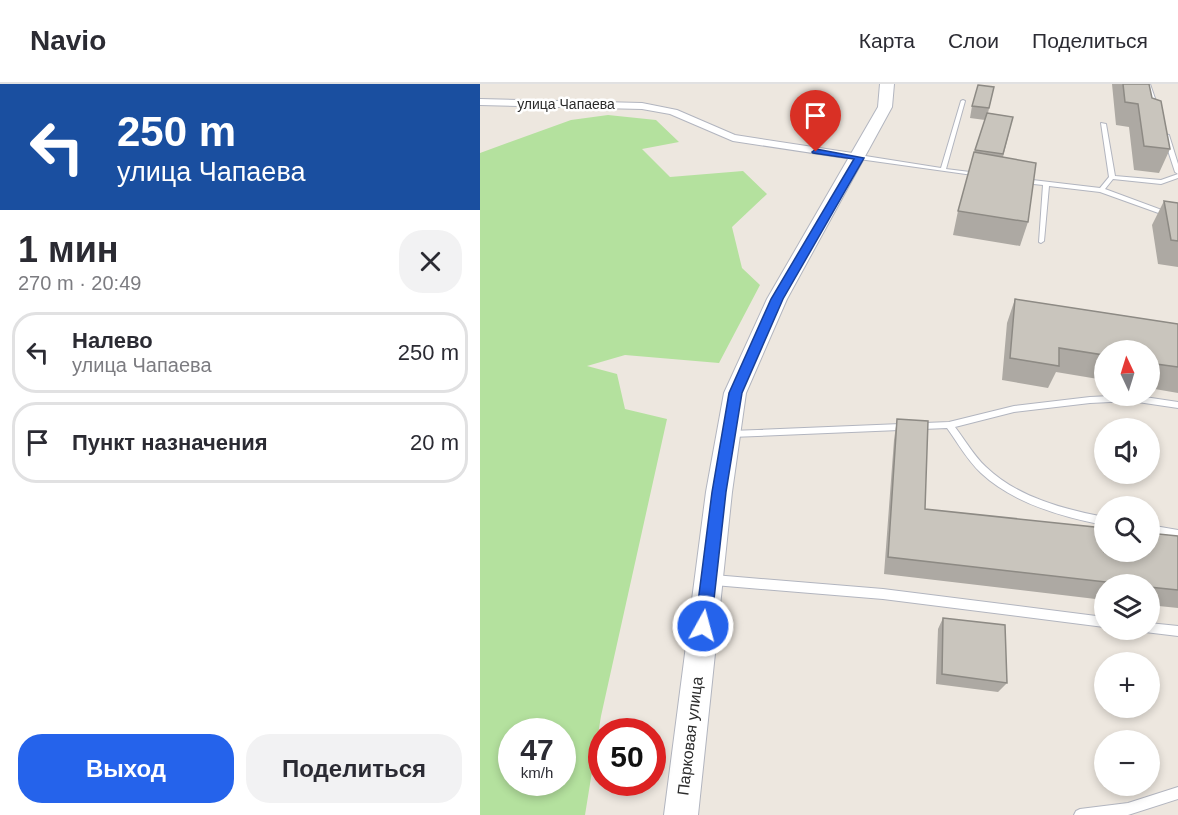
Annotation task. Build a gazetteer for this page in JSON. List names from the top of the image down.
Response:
{
  "streets": {
    "main road": ["Парковая улица"],
    "street": ["улица Чапаева"]
  },
  "crossings": [
    ["улица Чапаева", "Парковая улица"]
  ],
  "north": "top",
  "page": {
    "header": "Navio",
    "nav": ["Карта", "Слои", "Поделиться"],
    "turn": ["250 m", "улица Чапаева"],
    "heading": ["1 мин", "270 m · 20:49"],
    "list": [
      {
        "name": "Налево",
        "note": "улица Чапаева",
        "value": "250 m"
      },
      {
        "name": "Пункт назначения",
        "value": "20 m"
      }
    ],
    "map_buttons": ["+", "−"],
    "speed": "47 km/h",
    "limit": "50",
    "buttons": ["Выход", "Поделиться"]
  }
}
